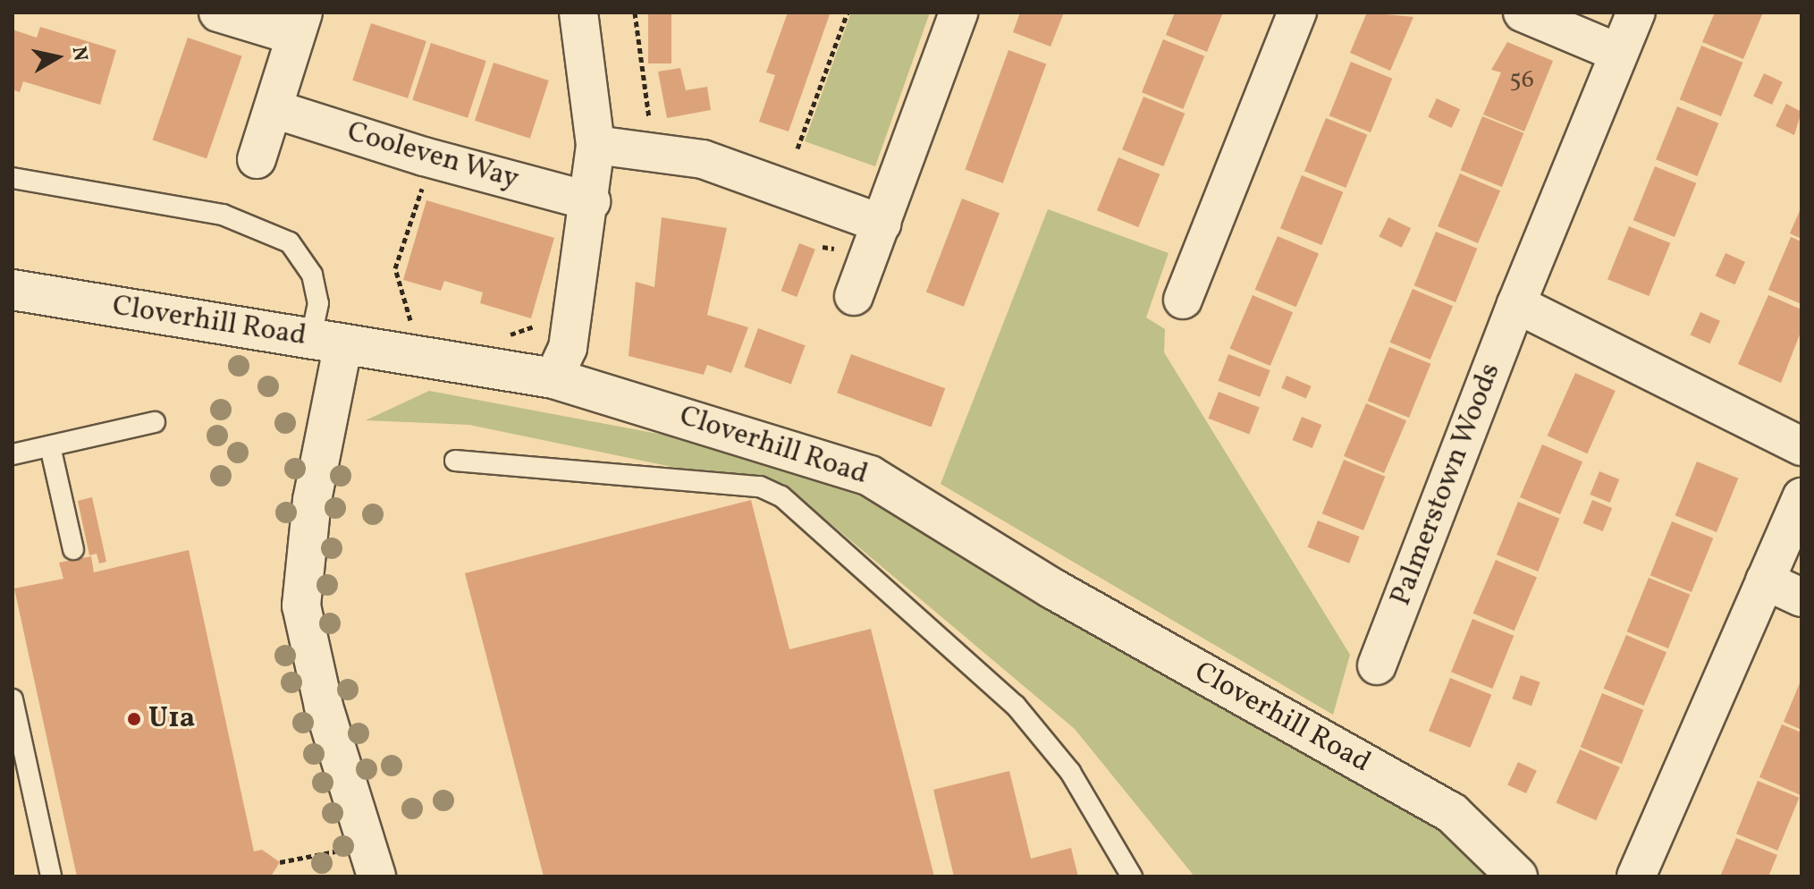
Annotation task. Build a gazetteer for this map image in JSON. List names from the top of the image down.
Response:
{
  "streets": {
    "street": ["Cooleven Way", "Cloverhill Road", "Palmerstown Woods"]
  },
  "places": ["U1a"],
  "house_numbers": ["56"],
  "north": "right"
}
